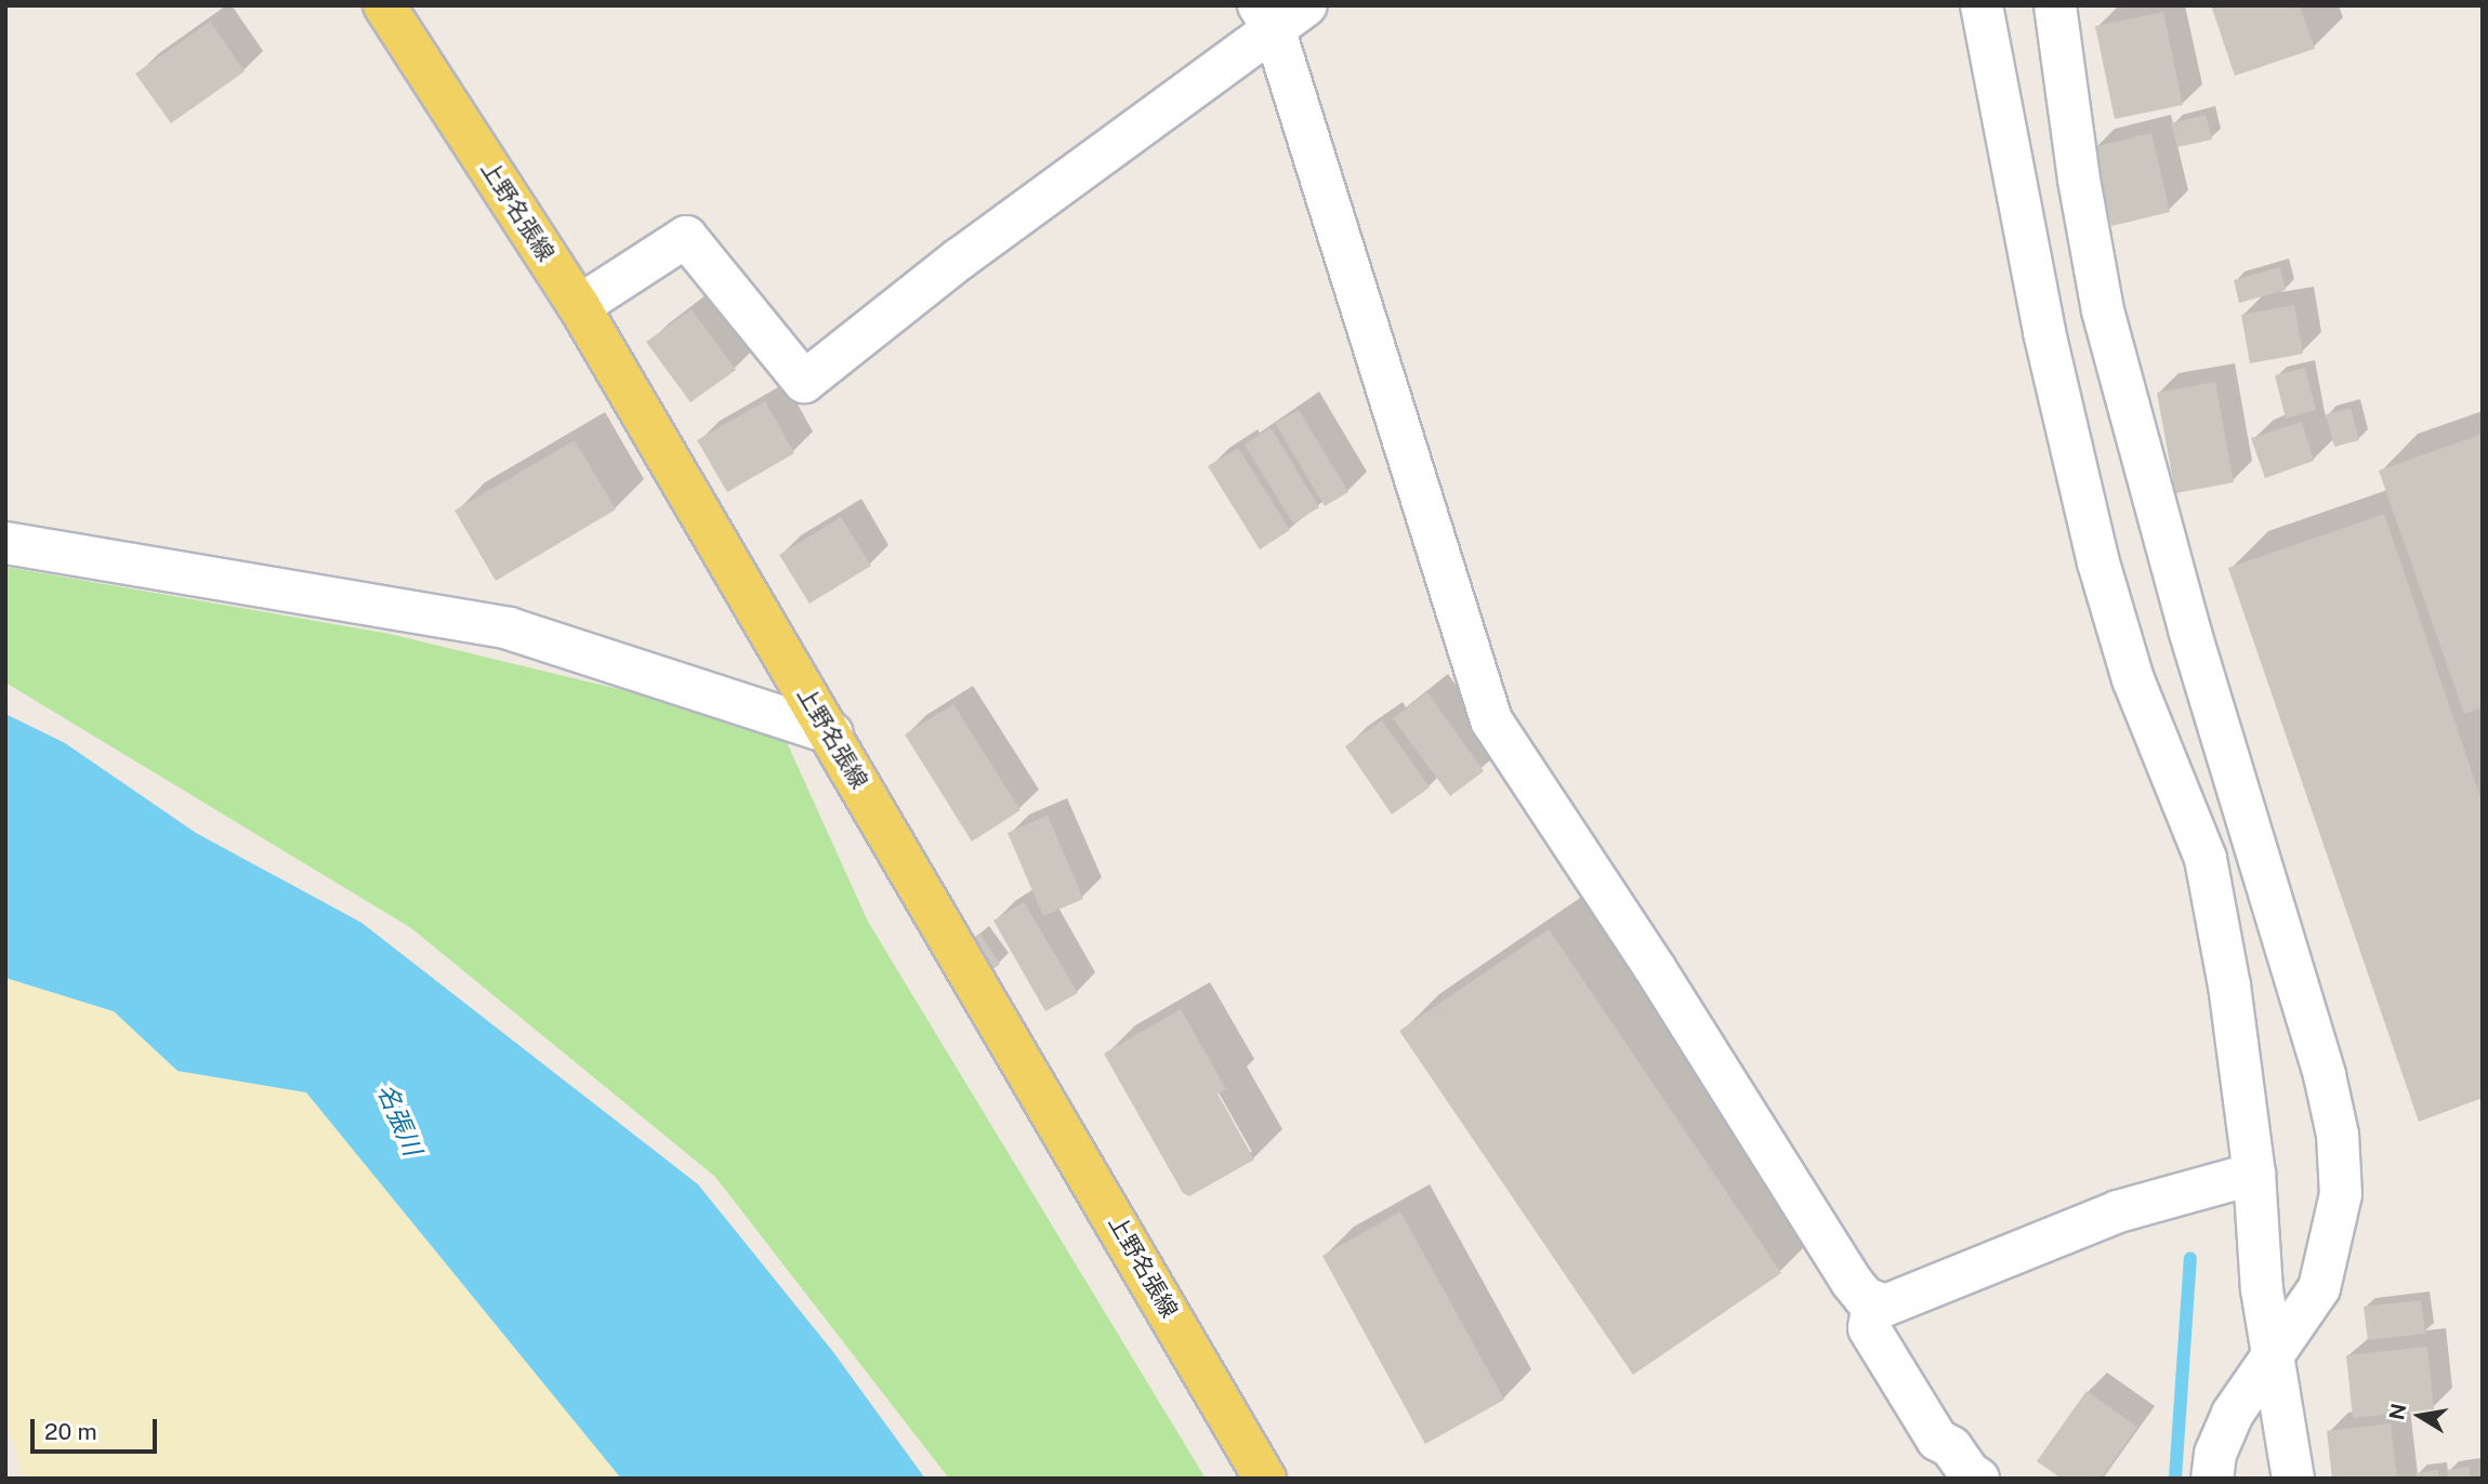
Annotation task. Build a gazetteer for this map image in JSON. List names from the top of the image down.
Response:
{
  "streets": {
    "main road": ["上野名張線"]
  },
  "water": ["名張川"],
  "scale_bar": "20 m",
  "north": "left"
}
